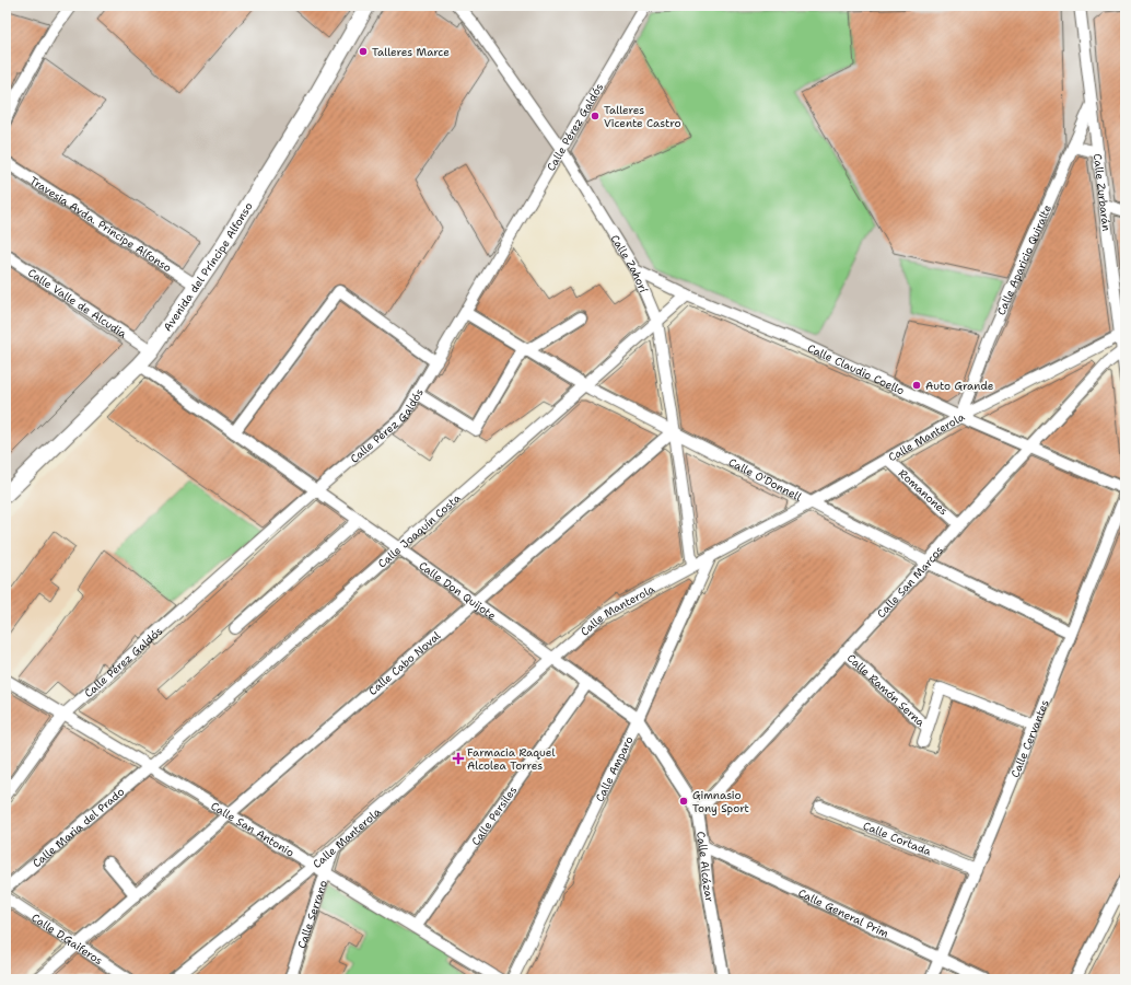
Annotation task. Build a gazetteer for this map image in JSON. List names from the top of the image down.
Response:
{
  "streets": {
    "street": [
      "Calle Pérez Galdós",
      "Calle Zurbarán",
      "Travesia Avda. Principe Alfonso",
      "Calle Aparicio Quiralte",
      "Calle Zahorí",
      "Avenida del Príncipe Alfonso",
      "Calle Valle de Alcudia",
      "Calle Claudio Coello",
      "Calle Manterola",
      "Calle O'Donnell",
      "Romanones",
      "Calle Joaquín Costa",
      "Calle San Marcos",
      "Calle Don Quijote",
      "Calle Cabo Noval",
      "Calle Ramón Serna",
      "Calle Cervantes",
      "Calle Amparo",
      "Calle Persiles",
      "Calle Maria del Prado",
      "Calle San Antonio",
      "Calle Cortada",
      "Calle Alcázar",
      "Calle General Prim",
      "Calle Serrano",
      "Calle D.Gaiferos"
    ]
  },
  "crossings": [
    ["Calle Pérez Galdós", "Calle Zahorí"],
    ["Calle Pérez Galdós", "Calle O'Donnell"],
    ["Calle Pérez Galdós", "Calle Don Quijote"],
    ["Calle Pérez Galdós", "Calle San Antonio"],
    ["Calle Zurbarán", "Calle Aparicio Quiralte"],
    ["Calle Zurbarán", "Calle Manterola"],
    ["Calle Zurbarán", "Calle San Marcos"],
    ["Travesia Avda. Principe Alfonso", "Avenida del Príncipe Alfonso"],
    ["Calle Aparicio Quiralte", "Calle Claudio Coello"],
    ["Calle Aparicio Quiralte", "Calle Manterola"],
    ["Calle Zahorí", "Calle Claudio Coello"],
    ["Calle Zahorí", "Calle Manterola"],
    ["Calle Zahorí", "Calle O'Donnell"],
    ["Calle Zahorí", "Calle Joaquín Costa"],
    ["Calle Zahorí", "Calle Cabo Noval"],
    ["Avenida del Príncipe Alfonso", "Calle Valle de Alcudia"],
    ["Avenida del Príncipe Alfonso", "Calle Don Quijote"],
    ["Calle Claudio Coello", "Calle Manterola"],
    ["Calle Claudio Coello", "Calle Joaquín Costa"],
    ["Calle Claudio Coello", "Calle San Marcos"],
    ["Calle Manterola", "Calle O'Donnell"],
    ["Calle Manterola", "Romanones"],
    ["Calle Manterola", "Calle Don Quijote"],
    ["Calle Manterola", "Calle Amparo"],
    ["Calle Manterola", "Calle San Antonio"],
    ["Calle Manterola", "Calle Serrano"],
    ["Calle O'Donnell", "Calle Joaquín Costa"],
    ["Calle O'Donnell", "Calle San Marcos"],
    ["Calle O'Donnell", "Calle Cabo Noval"],
    ["Calle O'Donnell", "Calle Cervantes"],
    ["Romanones", "Calle San Marcos"],
    ["Calle Joaquín Costa", "Calle Don Quijote"],
    ["Calle Joaquín Costa", "Calle Maria del Prado"],
    ["Calle Joaquín Costa", "Calle San Antonio"],
    ["Calle San Marcos", "Calle Ramón Serna"],
    ["Calle San Marcos", "Calle Alcázar"],
    ["Calle Don Quijote", "Calle Cabo Noval"],
    ["Calle Don Quijote", "Calle Amparo"],
    ["Calle Don Quijote", "Calle Persiles"],
    ["Calle Don Quijote", "Calle Alcázar"],
    ["Calle Cabo Noval", "Calle San Antonio"],
    ["Calle Cabo Noval", "Calle D.Gaiferos"],
    ["Calle Ramón Serna", "Calle Cervantes"],
    ["Calle Cervantes", "Calle Cortada"],
    ["Calle Cervantes", "Calle General Prim"],
    ["Calle Amparo", "Calle Alcázar"],
    ["Calle Persiles", "Calle San Antonio"],
    ["Calle Maria del Prado", "Calle San Antonio"],
    ["Calle San Antonio", "Calle Serrano"],
    ["Calle Alcázar", "Calle General Prim"]
  ],
  "places": {
    "other": [
      "Talleres Marce",
      "Talleres Vicente Castro",
      "Auto Grande",
      "Gimnasio Tony Sport"
    ],
    "health": ["Farmacia Raquel Alcolea Torres"]
  }
}
